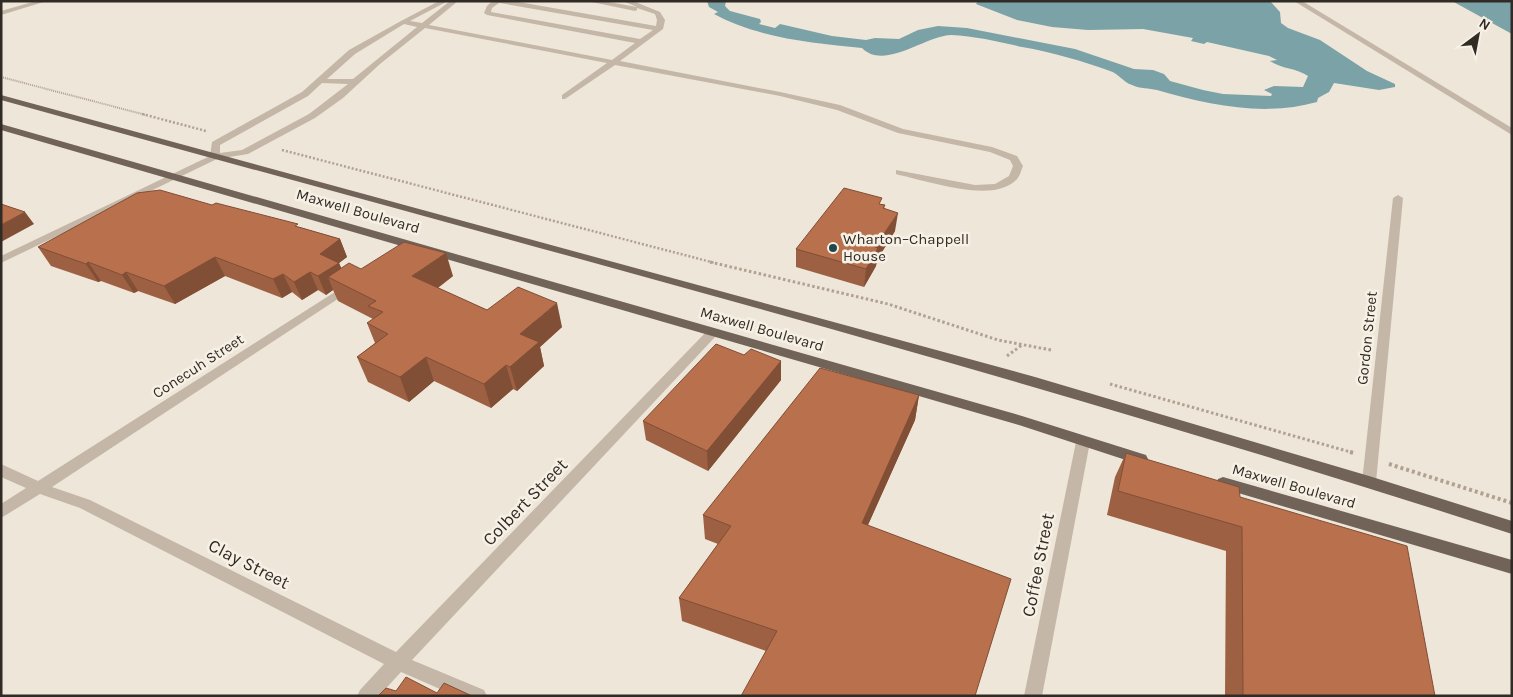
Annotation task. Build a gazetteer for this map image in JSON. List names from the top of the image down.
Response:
{
  "streets": {
    "main road": ["Maxwell Boulevard"],
    "street": [
      "Gordon Street",
      "Conecuh Street",
      "Colbert Street",
      "Clay Street",
      "Coffee Street"
    ]
  },
  "crossings": [
    ["Maxwell Boulevard", "Gordon Street"],
    ["Maxwell Boulevard", "Colbert Street"],
    ["Maxwell Boulevard", "Coffee Street"],
    ["Conecuh Street", "Clay Street"],
    ["Colbert Street", "Clay Street"]
  ],
  "places": ["Wharton–Chappell House"],
  "north": "top right"
}
